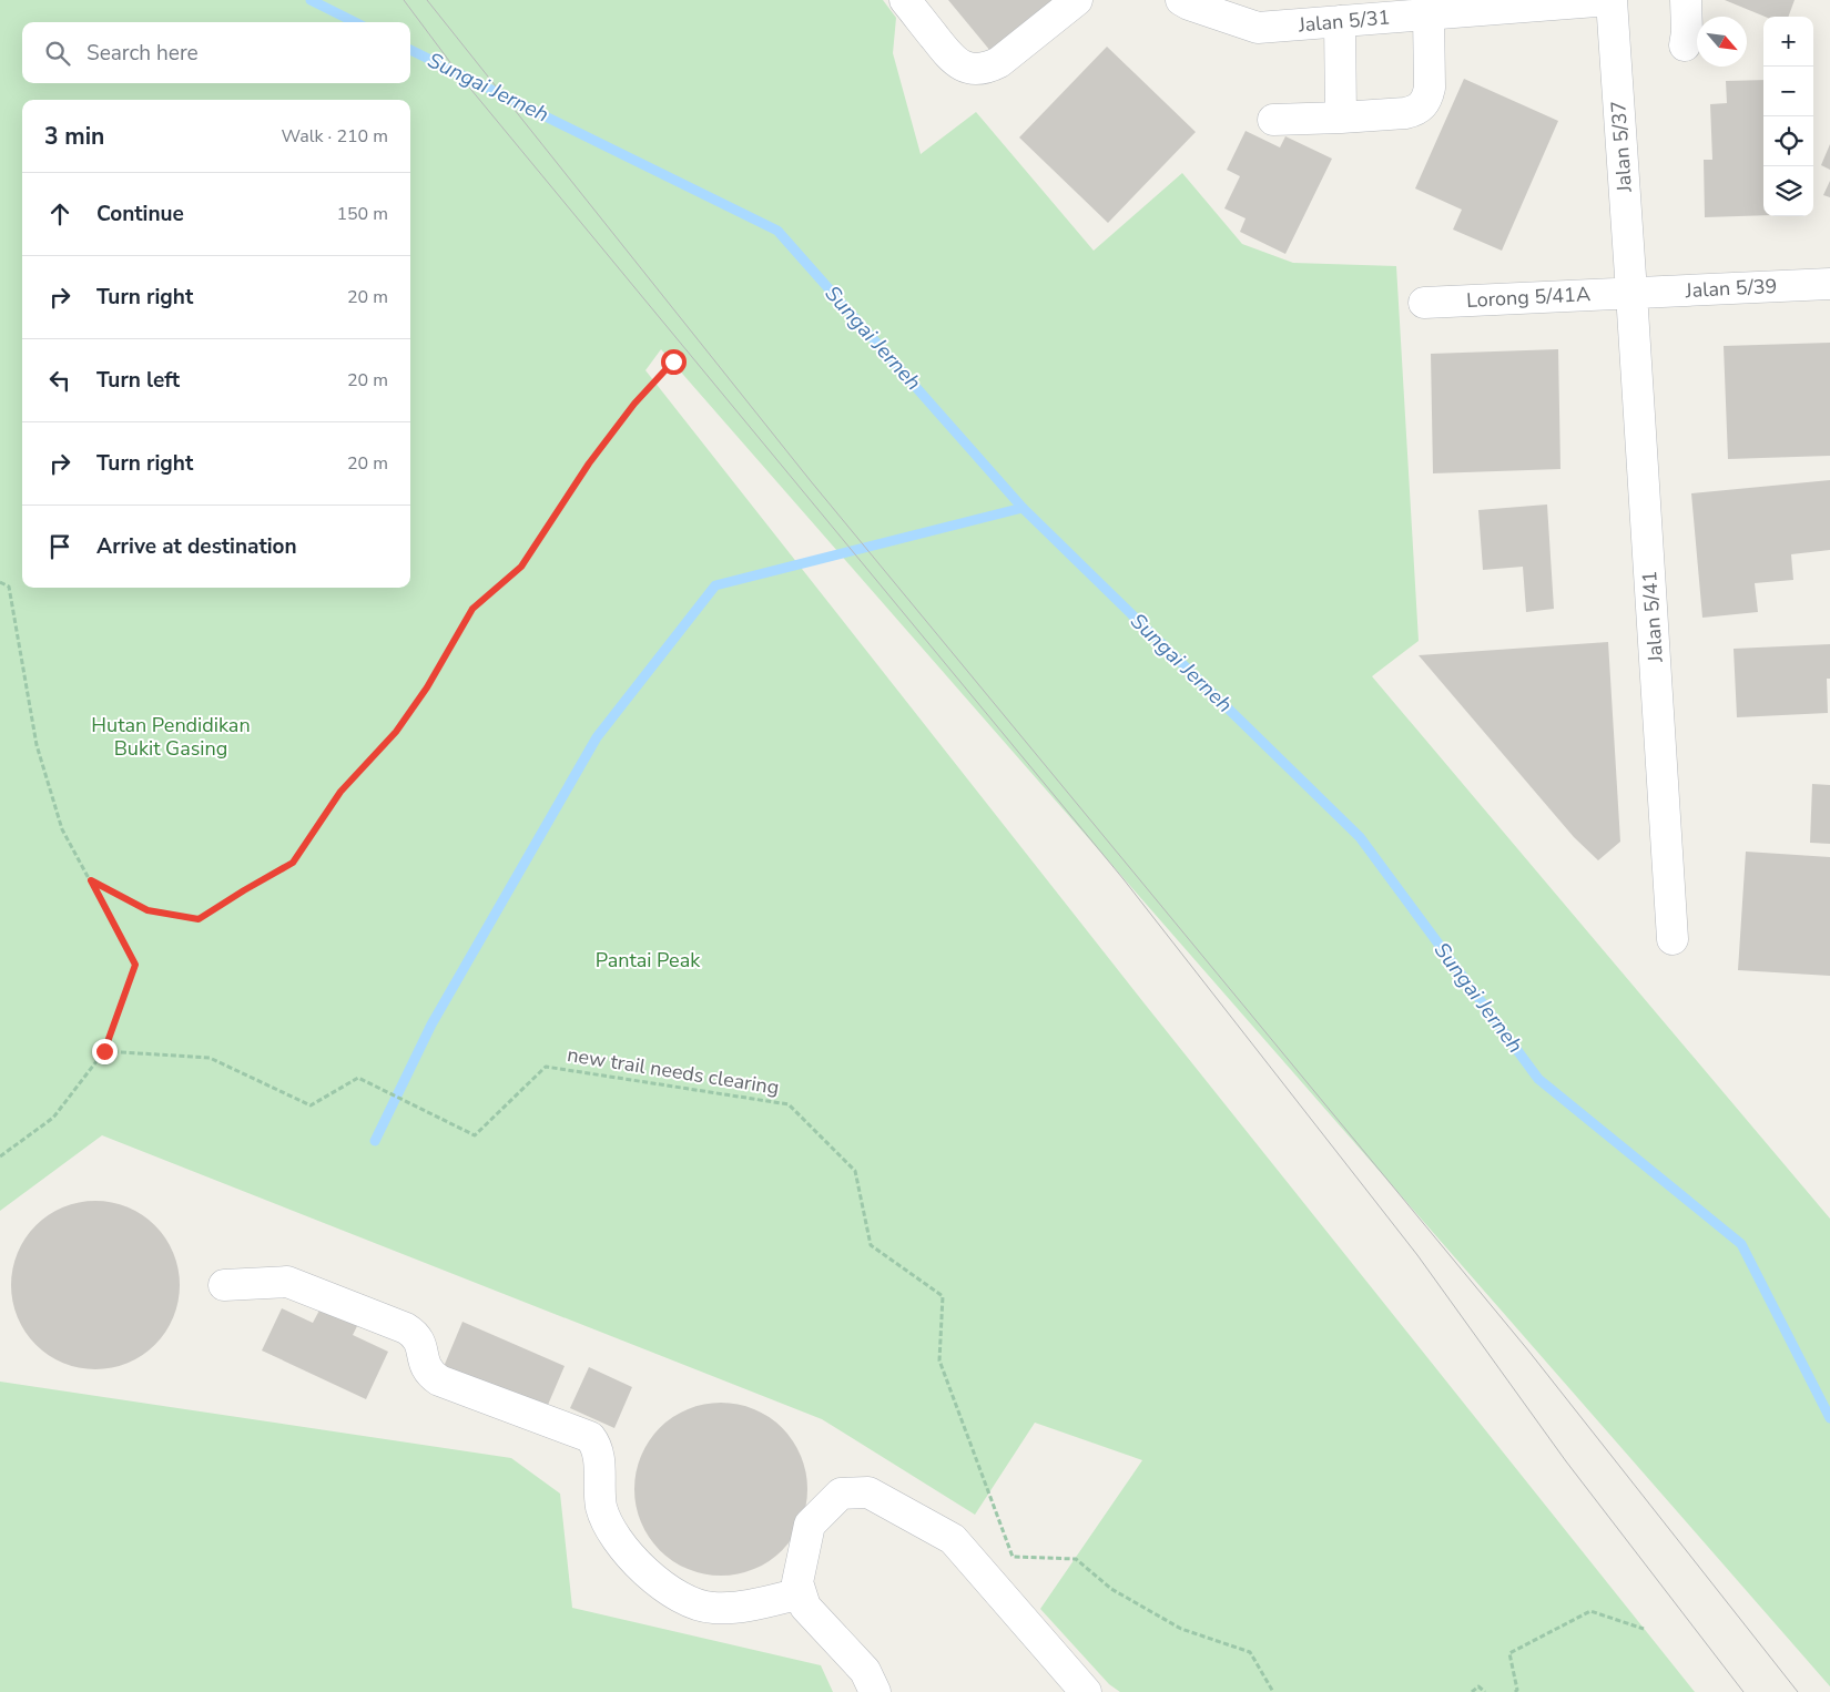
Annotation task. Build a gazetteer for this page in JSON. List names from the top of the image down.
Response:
{
  "streets": {
    "street": [
      "Jalan 5/31",
      "Jalan 5/37",
      "Jalan 5/39",
      "Lorong 5/41A",
      "Jalan 5/41"
    ],
    "path": ["new trail needs clearing"]
  },
  "crossings": [
    ["Jalan 5/31", "Jalan 5/37"],
    ["Jalan 5/37", "Jalan 5/39"],
    ["Jalan 5/37", "Lorong 5/41A"],
    ["Jalan 5/37", "Jalan 5/41"],
    ["Jalan 5/39", "Lorong 5/41A"],
    ["Jalan 5/39", "Jalan 5/41"],
    ["Lorong 5/41A", "Jalan 5/41"]
  ],
  "water": ["Sungai Jerneh"],
  "parks": ["Hutan Pendidikan Bukit Gasing", "Pantai Peak"],
  "north": "bottom right",
  "page": {
    "map_buttons": ["+", "−"],
    "search": "Search here",
    "heading": ["3 min", "Walk · 210 m"],
    "list": [
      ["Continue", "150 m"],
      ["Turn right", "20 m"],
      ["Turn left", "20 m"],
      ["Turn right", "20 m"],
      "Arrive at destination"
    ]
  }
}
